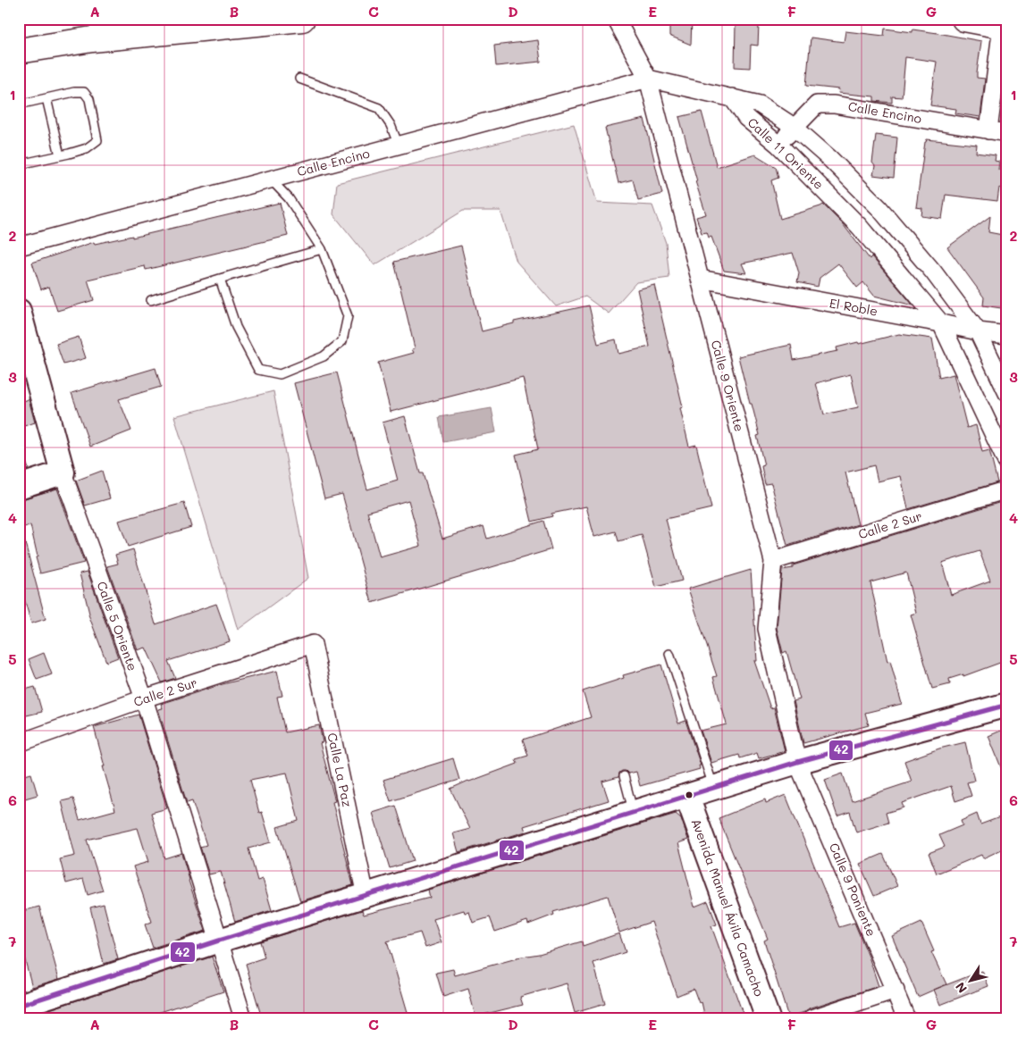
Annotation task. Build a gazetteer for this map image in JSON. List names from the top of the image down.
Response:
{
  "streets": {
    "main road": ["Calle 5 Oriente", "Avenida Manuel Ávila Camacho"],
    "street": [
      "Calle Encino",
      "Calle 11 Oriente",
      "El Roble",
      "Calle 9 Oriente",
      "Calle 2 Sur",
      "Calle La Paz",
      "Calle 9 Poniente"
    ]
  },
  "crossings": [
    ["Calle Encino", "Calle 11 Oriente"],
    ["Calle Encino", "Calle 9 Oriente"],
    ["Calle 11 Oriente", "El Roble"],
    ["El Roble", "Calle 9 Oriente"],
    ["Calle 9 Oriente", "Calle 2 Sur"],
    ["Calle 9 Oriente", "Calle 9 Poniente"],
    ["Calle 2 Sur", "Calle 5 Oriente"],
    ["Calle 2 Sur", "Calle La Paz"]
  ],
  "lines": ["transit line 42"],
  "north": "bottom left",
  "grid": {
    "columns": [
      "A",
      "B",
      "C",
      "D",
      "E",
      "F",
      "G"
    ],
    "rows": [
      "1",
      "2",
      "3",
      "4",
      "5",
      "6",
      "7"
    ]
  }
}
